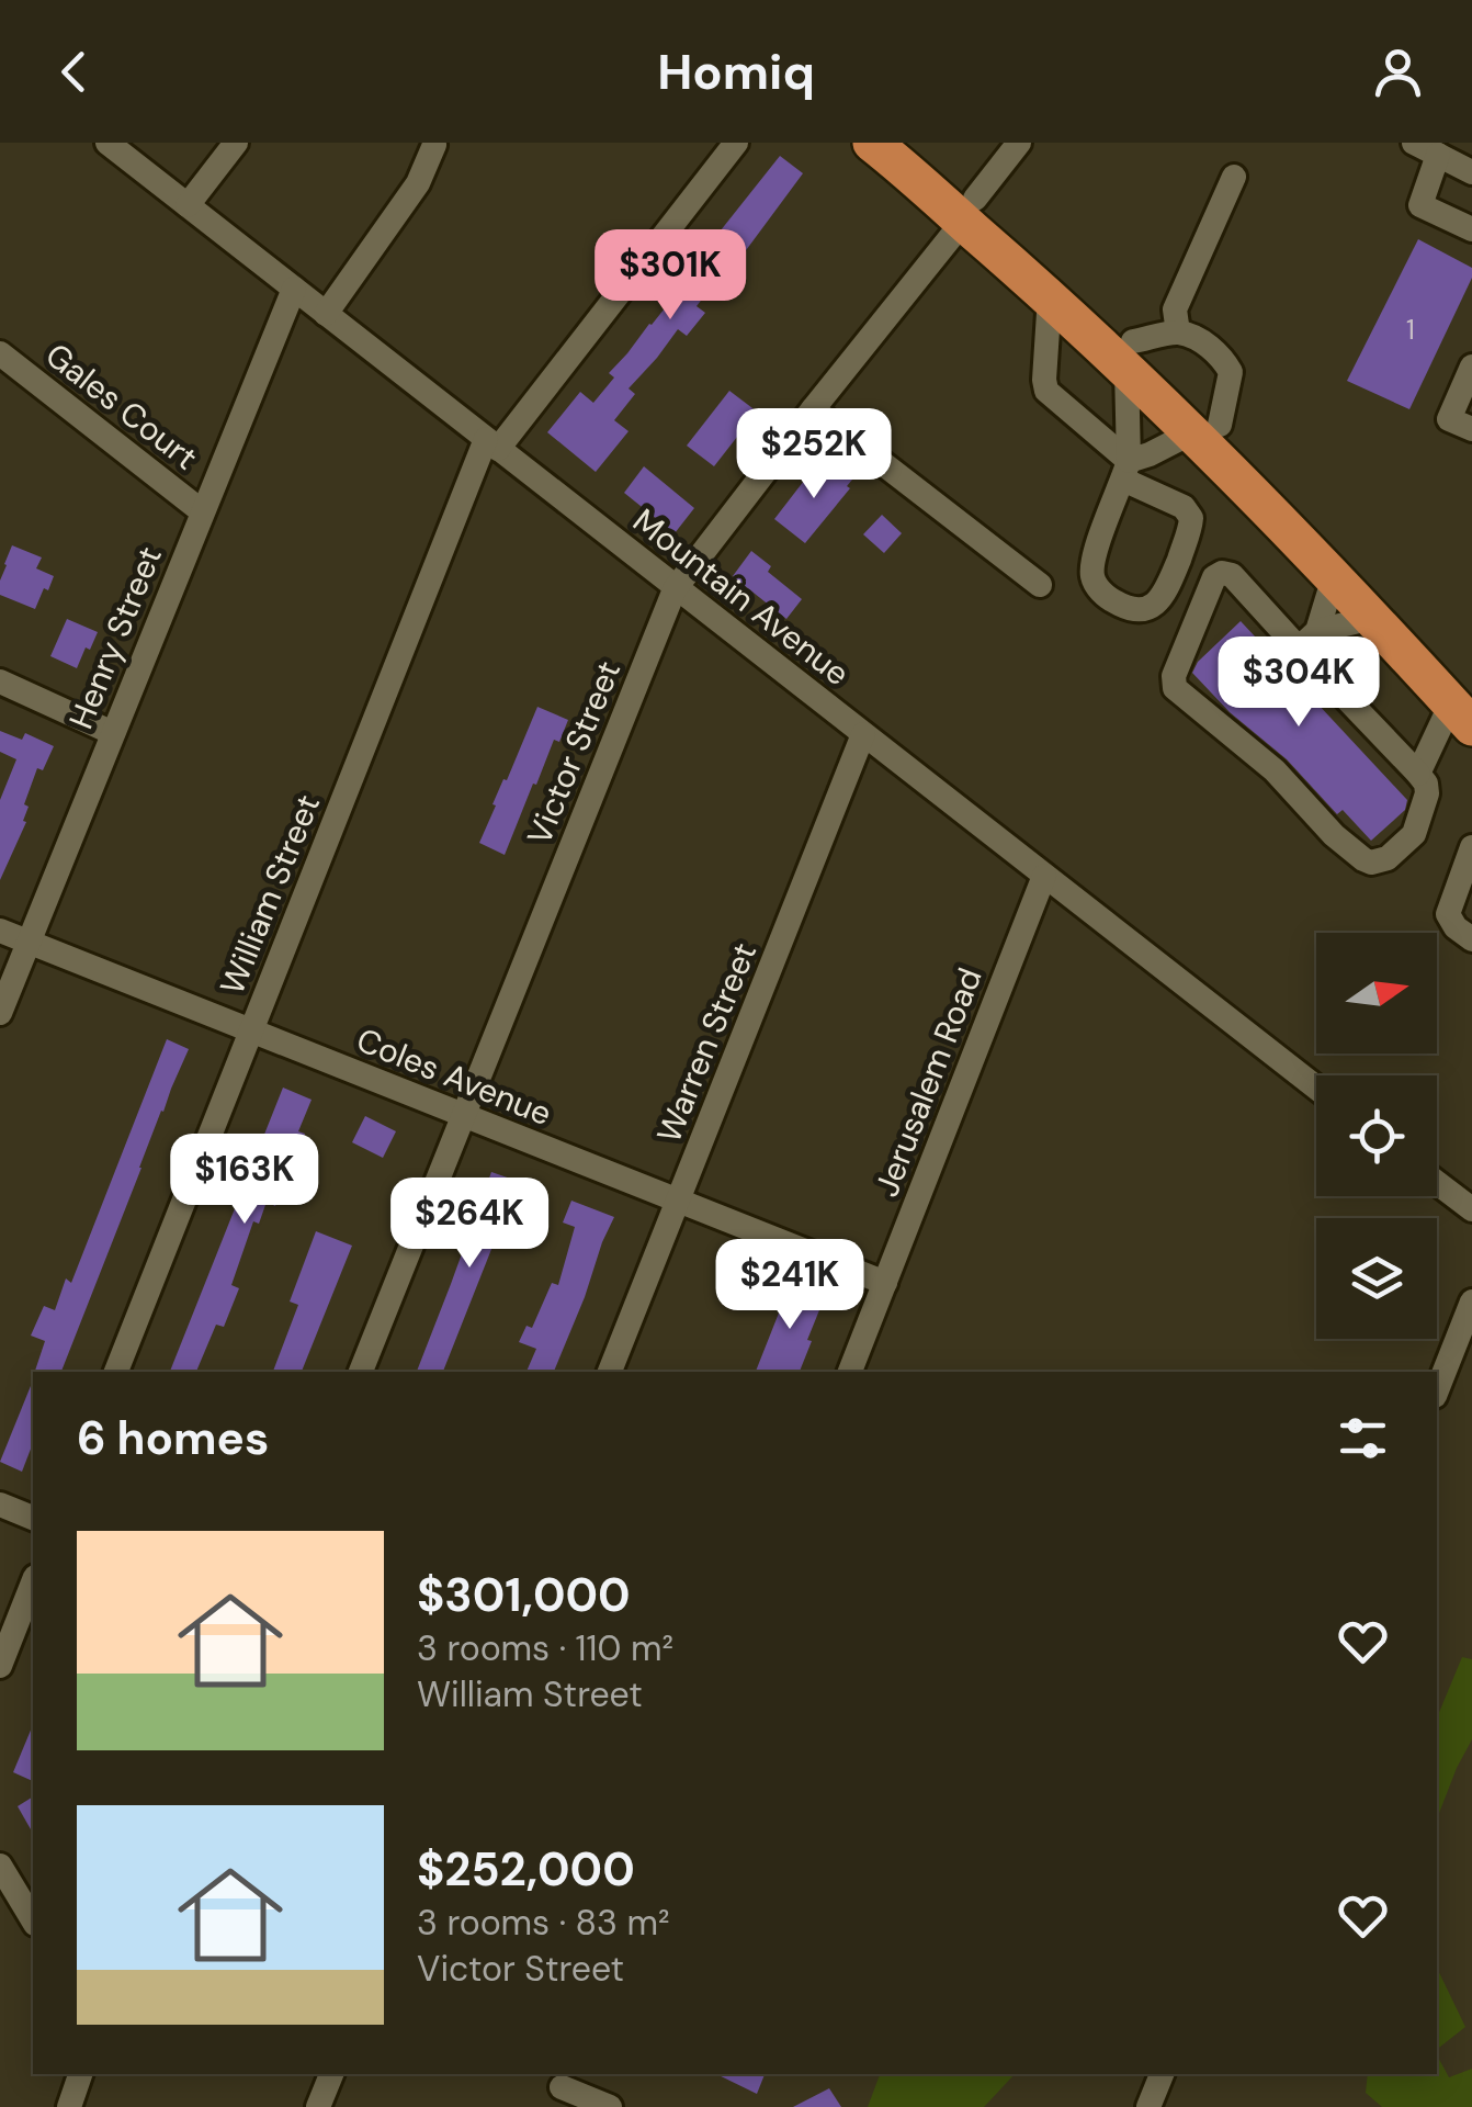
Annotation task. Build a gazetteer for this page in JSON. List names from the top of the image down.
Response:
{
  "streets": {
    "street": [
      "Gales Court",
      "Mountain Avenue",
      "Henry Street",
      "Victor Street",
      "William Street",
      "Warren Street",
      "Coles Avenue",
      "Jerusalem Road"
    ]
  },
  "crossings": [
    ["Gales Court", "Henry Street"],
    ["Mountain Avenue", "Henry Street"],
    ["Mountain Avenue", "Victor Street"],
    ["Mountain Avenue", "William Street"],
    ["Mountain Avenue", "Warren Street"],
    ["Mountain Avenue", "Jerusalem Road"],
    ["Henry Street", "Coles Avenue"],
    ["Victor Street", "Coles Avenue"],
    ["William Street", "Coles Avenue"],
    ["Warren Street", "Coles Avenue"],
    ["Coles Avenue", "Jerusalem Road"]
  ],
  "house_numbers": ["1"],
  "north": "right",
  "page": {
    "header": "Homiq",
    "price": [
      "$301K",
      "$252K",
      "$304K",
      "$163K",
      "$264K",
      "$241K"
    ],
    "heading": "6 homes",
    "list": [
      {
        "name": "$301,000",
        "note": "3 rooms · 110 m² · William Street"
      },
      {
        "name": "$252,000",
        "note": "3 rooms · 83 m² · Victor Street"
      }
    ]
  }
}
